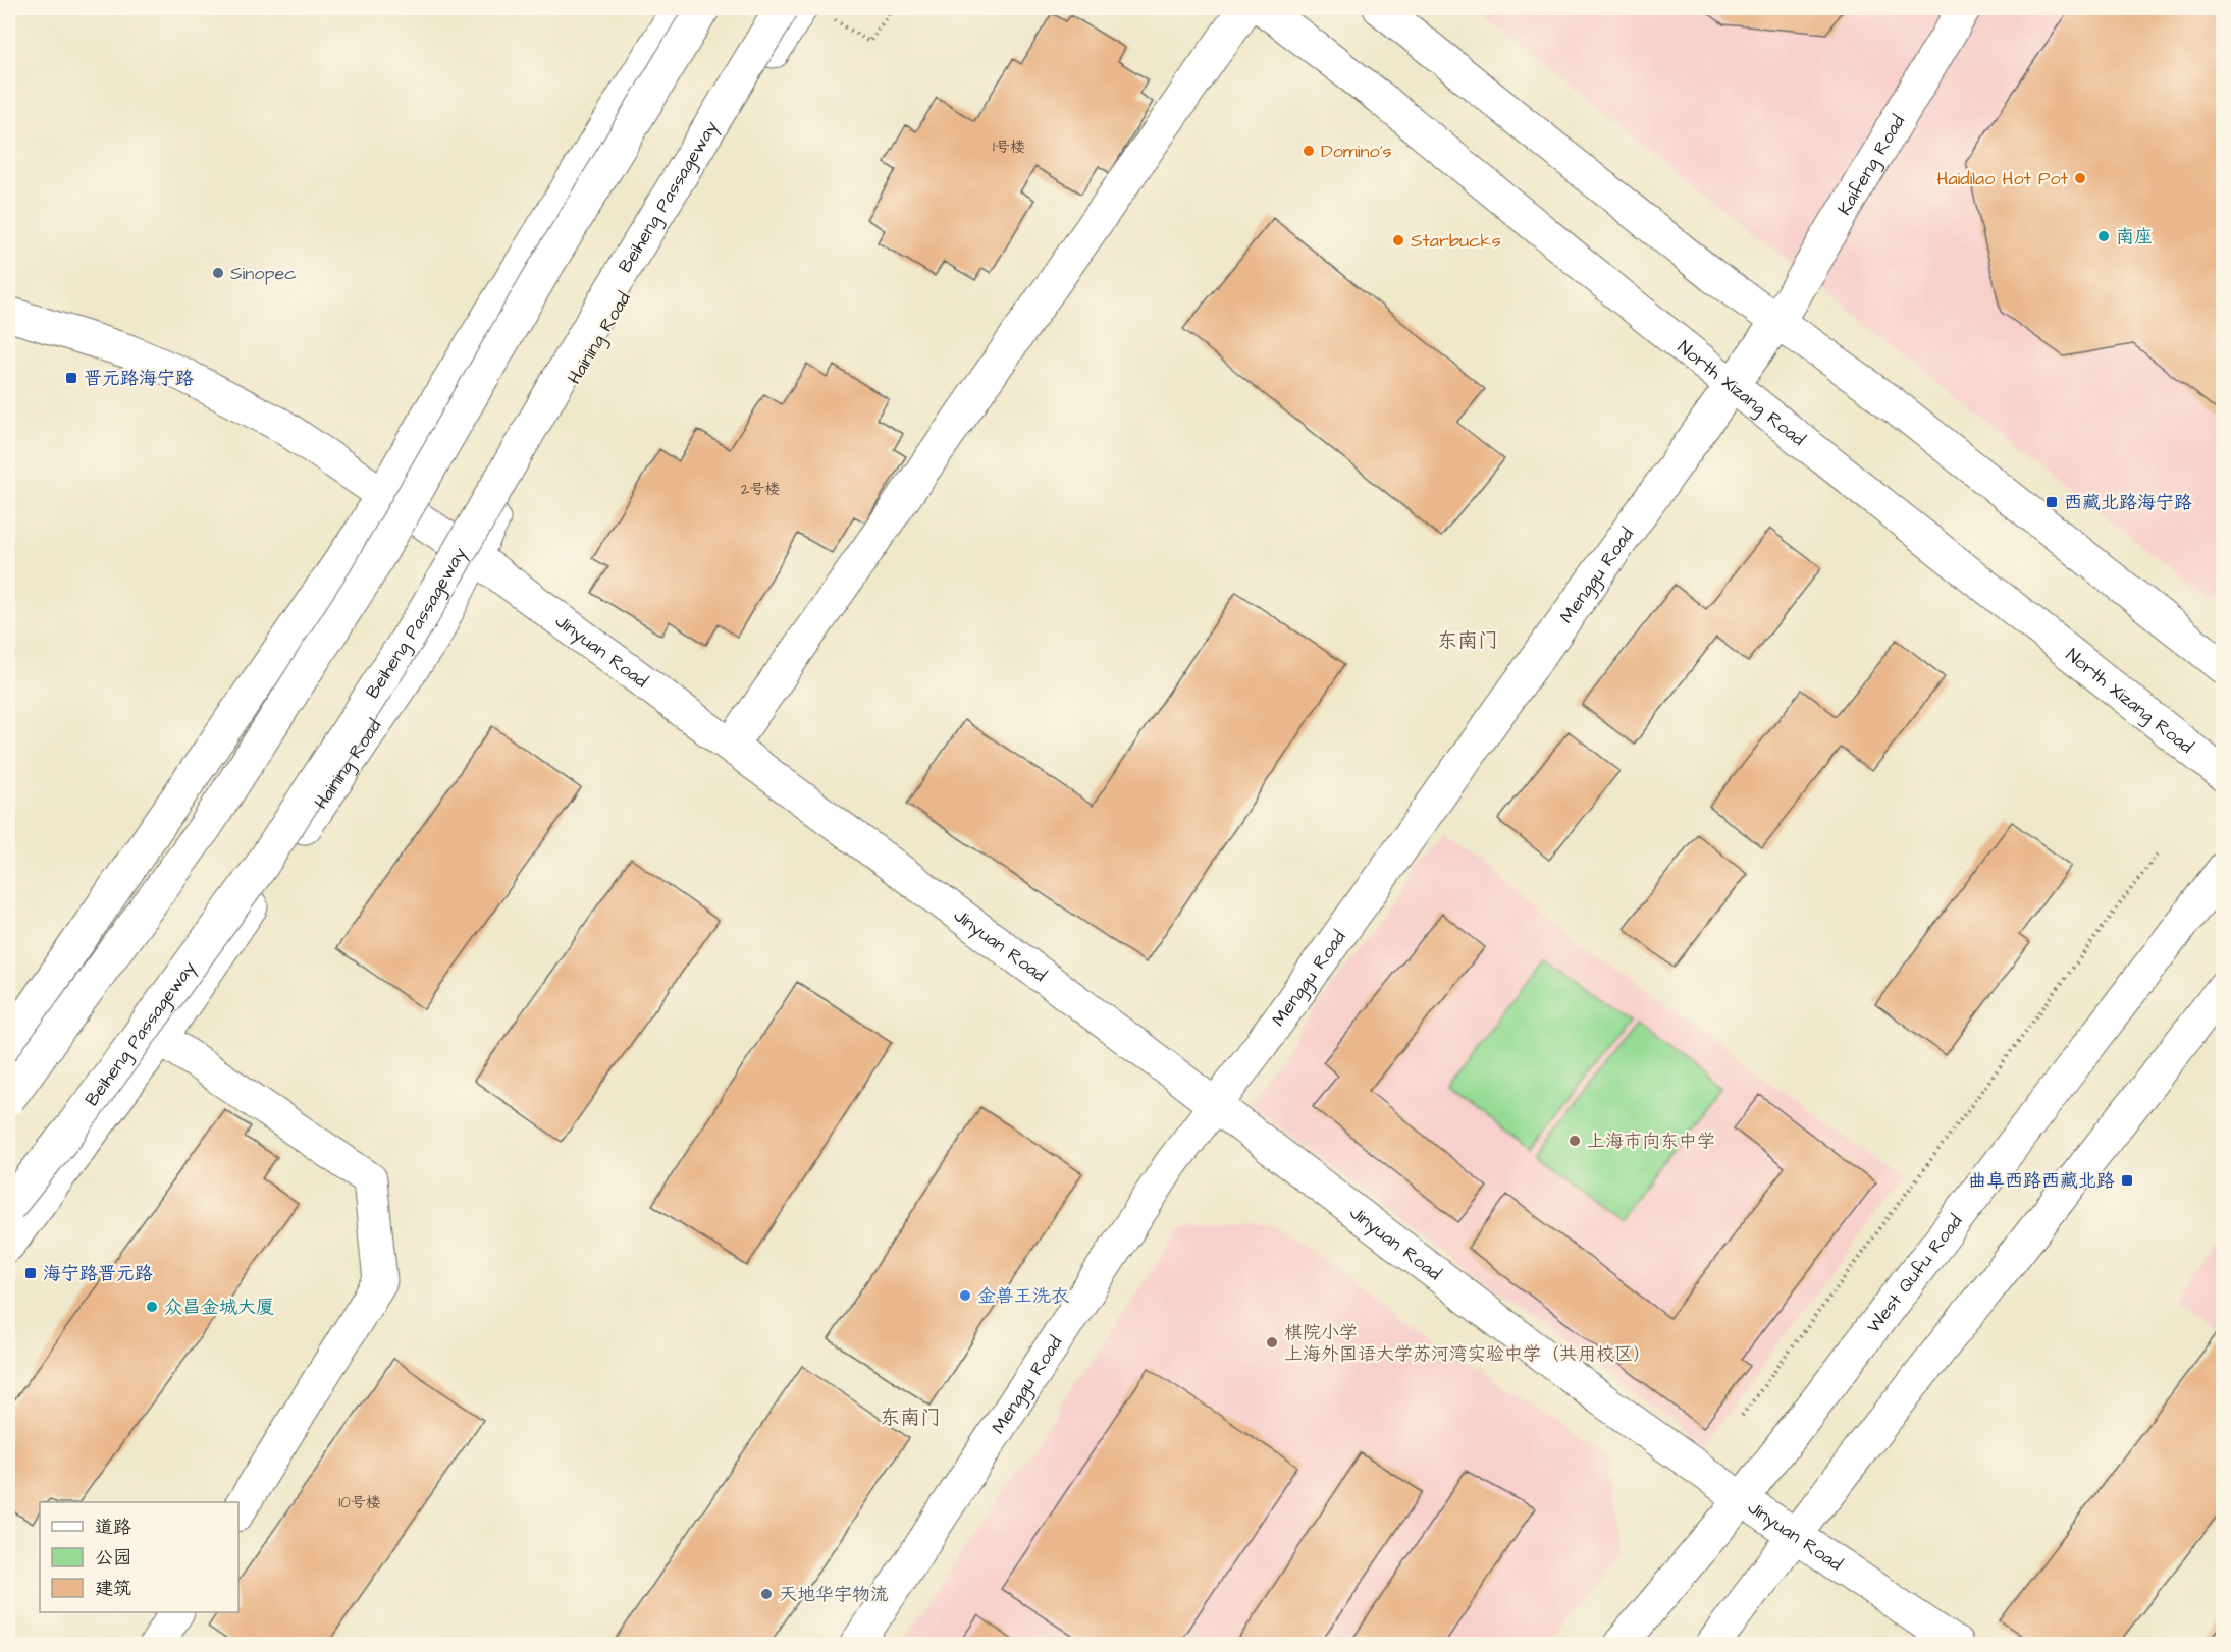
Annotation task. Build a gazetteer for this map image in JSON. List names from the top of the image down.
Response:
{
  "streets": {
    "main road": [
      "Kaifeng Road",
      "Beiheng Passageway",
      "Haining Road",
      "North Xizang Road",
      "Menggu Road",
      "Jinyuan Road",
      "West Qufu Road"
    ]
  },
  "crossings": [
    ["Kaifeng Road", "Menggu Road"],
    ["Haining Road", "Jinyuan Road"],
    ["North Xizang Road", "Menggu Road"],
    ["Menggu Road", "Jinyuan Road"],
    ["Jinyuan Road", "West Qufu Road"]
  ],
  "districts": ["东南门", "东南门"],
  "places": {
    "other": [
      "Domino's",
      "Haidilao Hot Pot",
      "南座",
      "Starbucks",
      "Sinopec",
      "上海市向东中学",
      "金兽王洗衣",
      "众昌金城大厦",
      "棋院小学 上海外国语大学苏河湾实验中学（共用校区）",
      "天地华宇物流"
    ],
    "transit": [
      "晋元路海宁路",
      "西藏北路海宁路",
      "曲阜西路西藏北路",
      "海宁路晋元路"
    ]
  },
  "house_numbers": ["1号楼", "2号楼", "10号楼"],
  "legend": ["道路", "公园", "建筑"]
}
